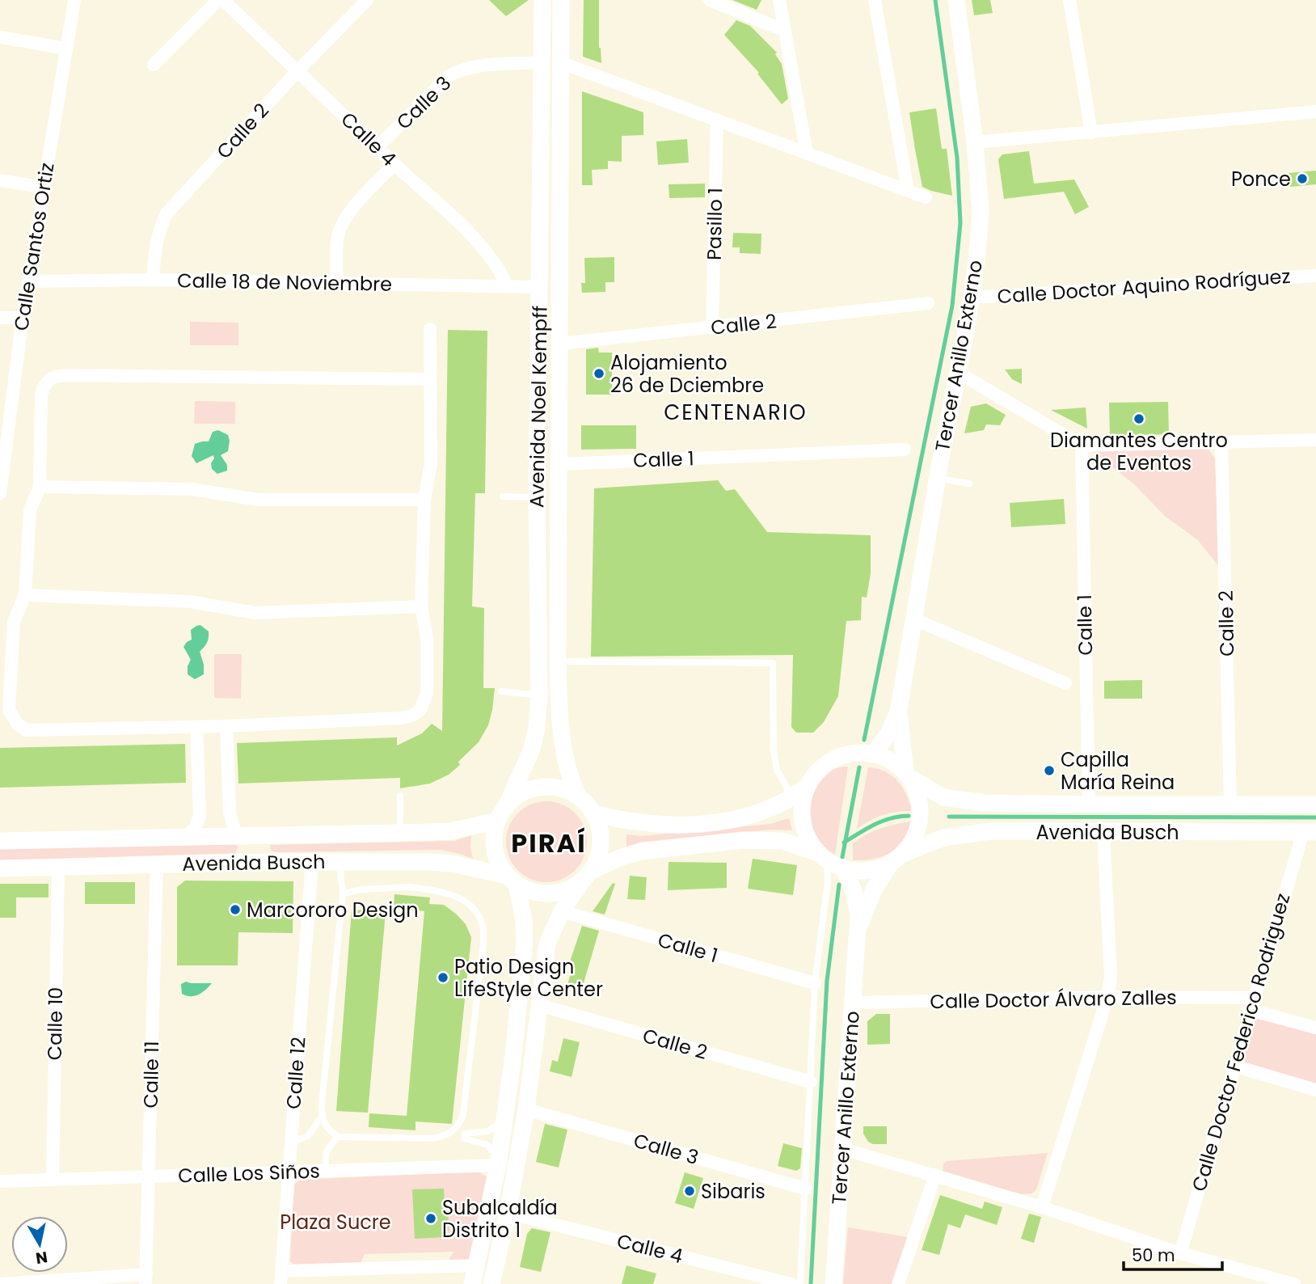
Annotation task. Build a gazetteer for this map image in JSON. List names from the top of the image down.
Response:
{
  "streets": {
    "main road": ["Tercer Anillo Externo", "Avenida Noel Kempff", "Avenida Busch"],
    "street": [
      "Calle 3",
      "Calle 2",
      "Calle 4",
      "Pasillo 1",
      "Calle Santos Ortiz",
      "Calle 18 de Noviembre",
      "Calle Doctor Aquino Rodríguez",
      "Calle 1",
      "Calle Doctor Álvaro Zalles",
      "Calle 10",
      "Calle Doctor Federico Rodriguez",
      "Calle 12",
      "Calle 11",
      "Calle Los Siños"
    ]
  },
  "crossings": [
    ["Calle 3", "Calle 4"],
    ["Calle 3", "Avenida Noel Kempff"],
    ["Calle 2", "Calle 4"],
    ["Calle 2", "Pasillo 1"],
    ["Calle 2", "Calle 18 de Noviembre"],
    ["Calle 2", "Avenida Noel Kempff"],
    ["Calle 2", "Avenida Busch"],
    ["Calle 4", "Calle 18 de Noviembre"],
    ["Calle Santos Ortiz", "Calle 18 de Noviembre"],
    ["Calle 18 de Noviembre", "Avenida Noel Kempff"],
    ["Calle Doctor Aquino Rodríguez", "Tercer Anillo Externo"],
    ["Tercer Anillo Externo", "Avenida Busch"],
    ["Tercer Anillo Externo", "Calle Doctor Álvaro Zalles"],
    ["Avenida Noel Kempff", "Calle 1"],
    ["Avenida Noel Kempff", "Avenida Busch"],
    ["Calle 1", "Avenida Busch"],
    ["Avenida Busch", "Calle 10"],
    ["Avenida Busch", "Calle Doctor Federico Rodriguez"],
    ["Avenida Busch", "Calle 12"],
    ["Avenida Busch", "Calle 11"],
    ["Calle Doctor Álvaro Zalles", "Calle Doctor Federico Rodriguez"],
    ["Calle 10", "Calle Los Siños"],
    ["Calle 12", "Calle Los Siños"],
    ["Calle 11", "Calle Los Siños"]
  ],
  "districts": ["CENTENARIO", "PIRAÍ"],
  "parks": ["Plaza Sucre"],
  "places": [
    "Ponce",
    "Alojamiento 26 de Dciembre",
    "Diamantes Centro de Eventos",
    "Capilla María Reina",
    "Marcororo Design",
    "Patio Design LifeStyle Center",
    "Sibaris",
    "Subalcaldía Distrito 1"
  ],
  "scale_bar": "50 m",
  "north": "bottom"
}
